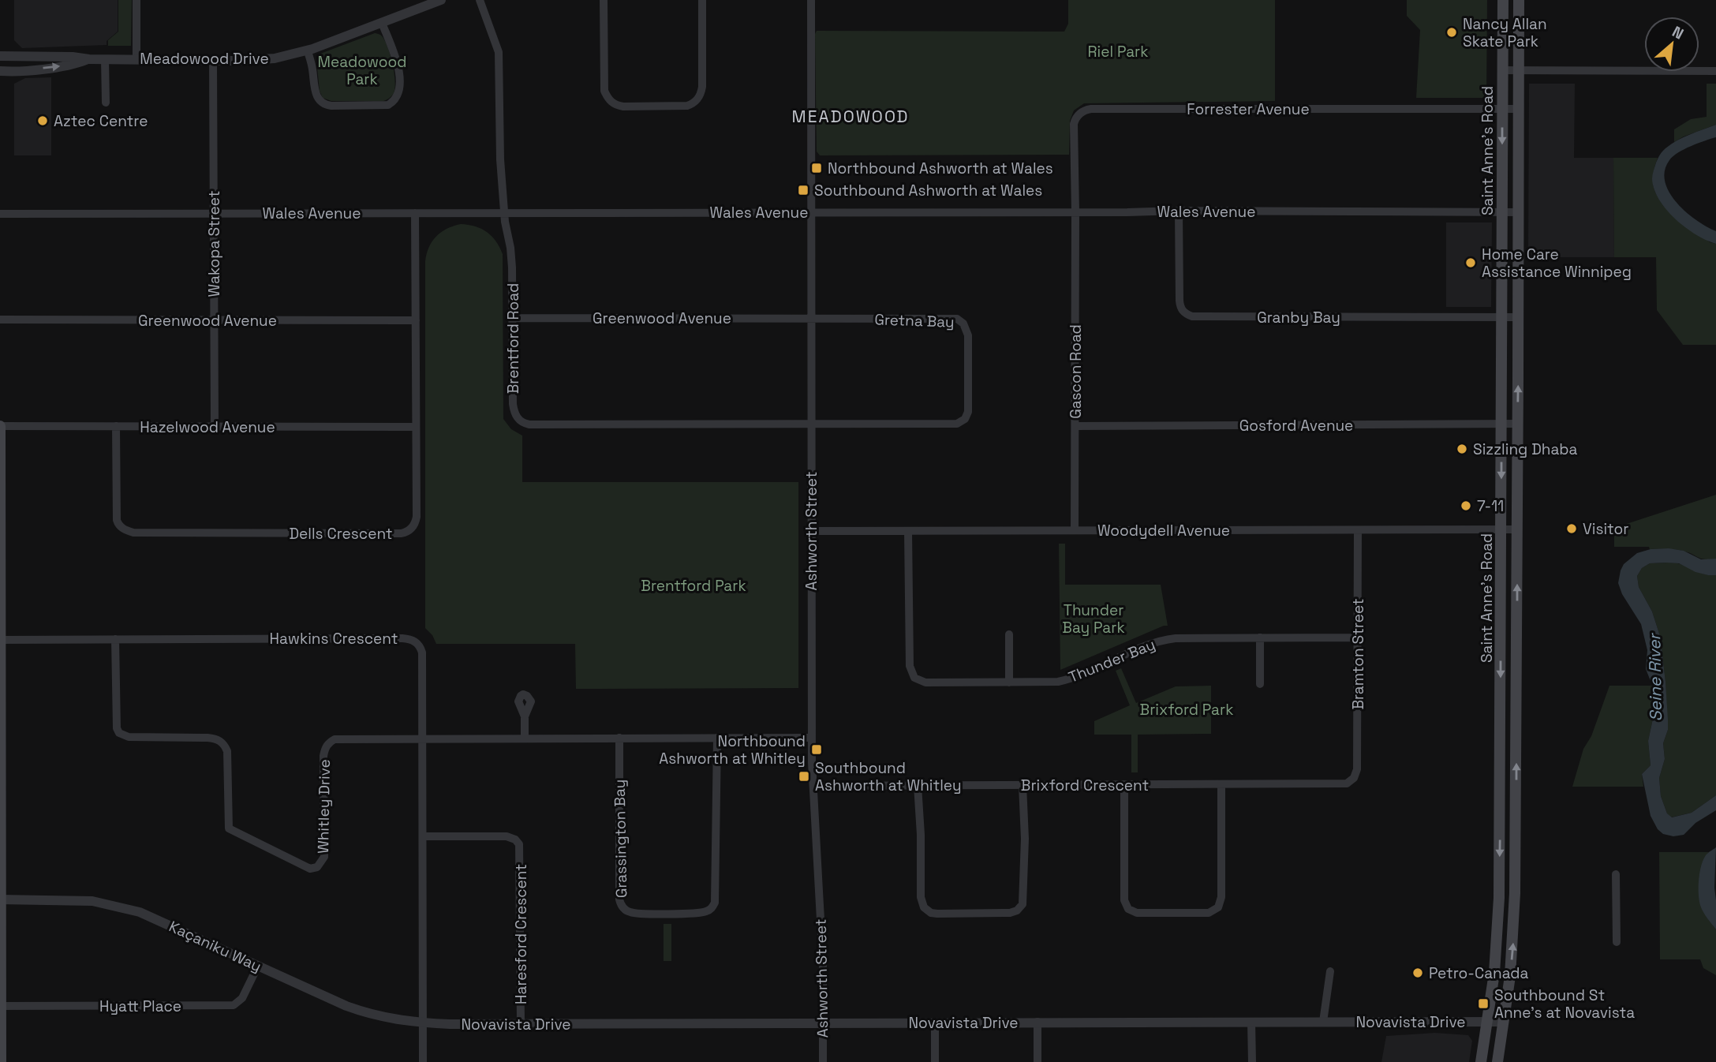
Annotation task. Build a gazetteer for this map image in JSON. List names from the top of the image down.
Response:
{
  "streets": {
    "main road": ["Saint Anne's Road"],
    "street": [
      "Meadowood Drive",
      "Forrester Avenue",
      "Wales Avenue",
      "Wakopa Street",
      "Granby Bay",
      "Greenwood Avenue",
      "Gretna Bay",
      "Brentford Road",
      "Gascon Road",
      "Gosford Avenue",
      "Hazelwood Avenue",
      "Woodydell Avenue",
      "Ashworth Street",
      "Dells Crescent",
      "Hawkins Crescent",
      "Bramton Street",
      "Thunder Bay",
      "Brixford Crescent",
      "Whitley Drive",
      "Grassington Bay",
      "Haresford Crescent",
      "Kaçaniku Way",
      "Hyatt Place",
      "Novavista Drive"
    ]
  },
  "crossings": [
    ["Meadowood Drive", "Wakopa Street"],
    ["Forrester Avenue", "Saint Anne's Road"],
    ["Forrester Avenue", "Wales Avenue"],
    ["Forrester Avenue", "Gascon Road"],
    ["Saint Anne's Road", "Wales Avenue"],
    ["Saint Anne's Road", "Granby Bay"],
    ["Saint Anne's Road", "Gosford Avenue"],
    ["Saint Anne's Road", "Woodydell Avenue"],
    ["Saint Anne's Road", "Novavista Drive"],
    ["Wales Avenue", "Wakopa Street"],
    ["Wales Avenue", "Granby Bay"],
    ["Wales Avenue", "Brentford Road"],
    ["Wales Avenue", "Gascon Road"],
    ["Wales Avenue", "Ashworth Street"],
    ["Wales Avenue", "Dells Crescent"],
    ["Wakopa Street", "Greenwood Avenue"],
    ["Wakopa Street", "Hazelwood Avenue"],
    ["Greenwood Avenue", "Gretna Bay"],
    ["Greenwood Avenue", "Brentford Road"],
    ["Greenwood Avenue", "Ashworth Street"],
    ["Greenwood Avenue", "Dells Crescent"],
    ["Gretna Bay", "Brentford Road"],
    ["Gretna Bay", "Ashworth Street"],
    ["Brentford Road", "Ashworth Street"],
    ["Gascon Road", "Gosford Avenue"],
    ["Gascon Road", "Woodydell Avenue"],
    ["Hazelwood Avenue", "Dells Crescent"],
    ["Woodydell Avenue", "Ashworth Street"],
    ["Woodydell Avenue", "Bramton Street"],
    ["Woodydell Avenue", "Thunder Bay"],
    ["Ashworth Street", "Brixford Crescent"],
    ["Ashworth Street", "Whitley Drive"],
    ["Ashworth Street", "Novavista Drive"],
    ["Hawkins Crescent", "Whitley Drive"],
    ["Hawkins Crescent", "Haresford Crescent"],
    ["Hawkins Crescent", "Kaçaniku Way"],
    ["Hawkins Crescent", "Novavista Drive"],
    ["Bramton Street", "Thunder Bay"],
    ["Bramton Street", "Brixford Crescent"],
    ["Whitley Drive", "Grassington Bay"],
    ["Haresford Crescent", "Novavista Drive"],
    ["Kaçaniku Way", "Hyatt Place"],
    ["Kaçaniku Way", "Novavista Drive"]
  ],
  "districts": ["MEADOWOOD"],
  "water": ["Seine River"],
  "parks": [
    "Riel Park",
    "Meadowood Park",
    "Brentford Park",
    "Thunder Bay Park",
    "Brixford Park"
  ],
  "places": {
    "other": [
      "Nancy Allan Skate Park",
      "Aztec Centre",
      "Home Care Assistance Winnipeg",
      "Sizzling Dhaba",
      "7-11",
      "Visitor",
      "Petro-Canada"
    ],
    "transit": [
      "Northbound Ashworth at Wales",
      "Southbound Ashworth at Wales",
      "Northbound Ashworth at Whitley",
      "Southbound Ashworth at Whitley",
      "Southbound St Anne's at Novavista"
    ]
  },
  "north": "top right"
}
